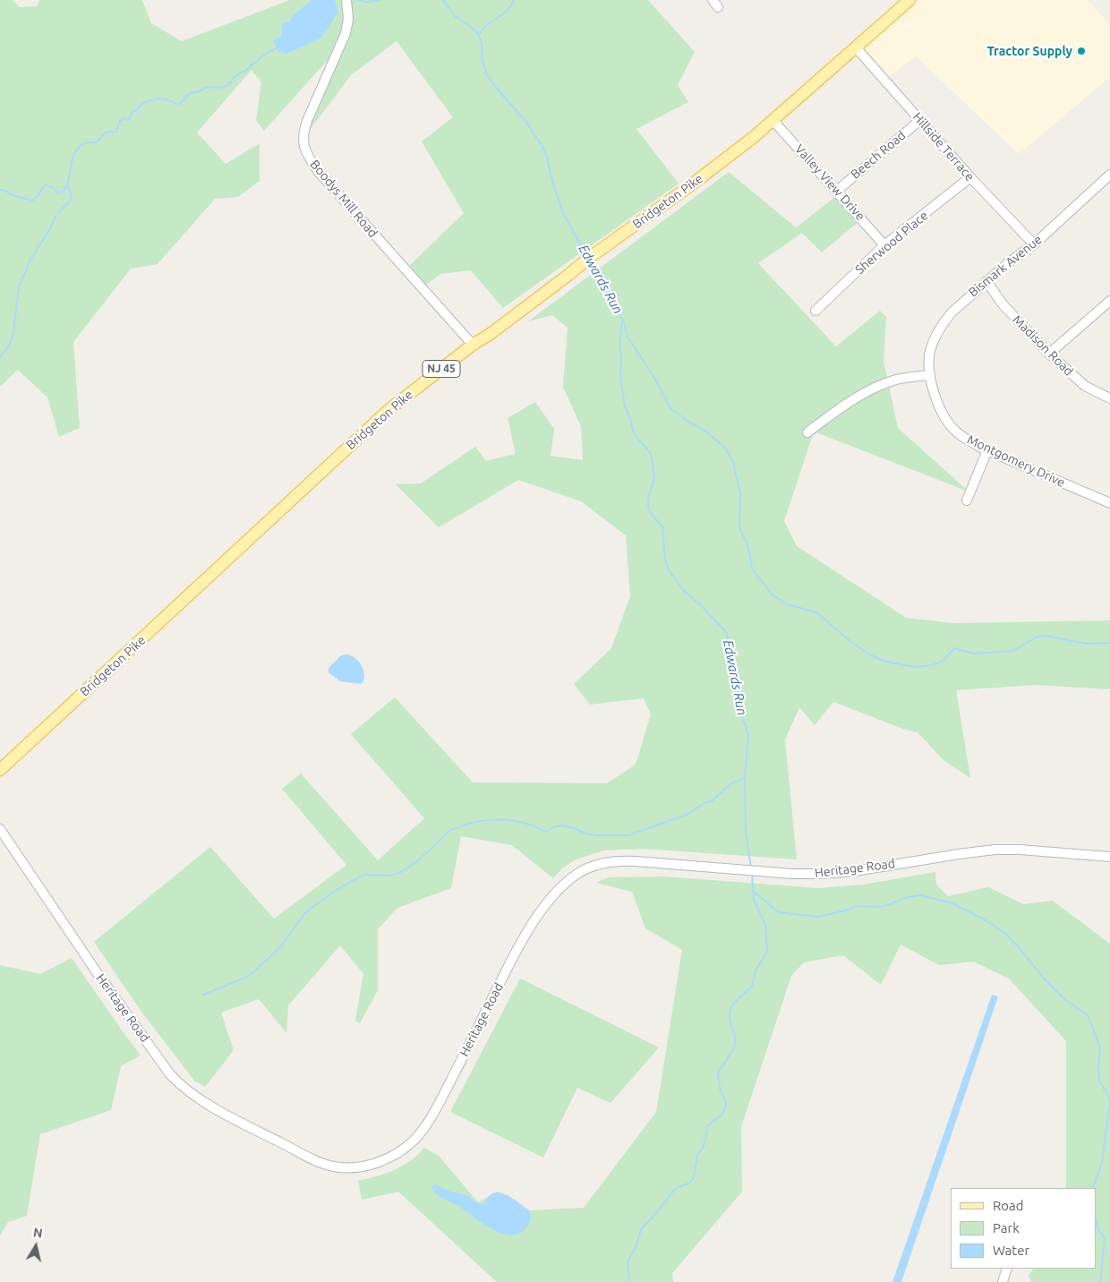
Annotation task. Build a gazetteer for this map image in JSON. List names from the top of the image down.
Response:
{
  "streets": {
    "main road": ["Bridgeton Pike", "NJ 45"],
    "street": [
      "Hillside Terrace",
      "Beech Road",
      "Valley View Drive",
      "Boodys Mill Road",
      "Sherwood Place",
      "Bismark Avenue",
      "Madison Road",
      "Montgomery Drive",
      "Heritage Road"
    ]
  },
  "crossings": [
    ["Hillside Terrace", "Beech Road"],
    ["Hillside Terrace", "Bridgeton Pike"],
    ["Hillside Terrace", "Sherwood Place"],
    ["Hillside Terrace", "Bismark Avenue"],
    ["Beech Road", "Valley View Drive"],
    ["Valley View Drive", "Bridgeton Pike"],
    ["Valley View Drive", "Sherwood Place"],
    ["Boodys Mill Road", "Bridgeton Pike"],
    ["Bismark Avenue", "Madison Road"],
    ["Bismark Avenue", "Montgomery Drive"]
  ],
  "water": ["Edwards Run"],
  "places": ["Tractor Supply"],
  "legend": ["Road", "Park", "Water"],
  "north": "top"
}
